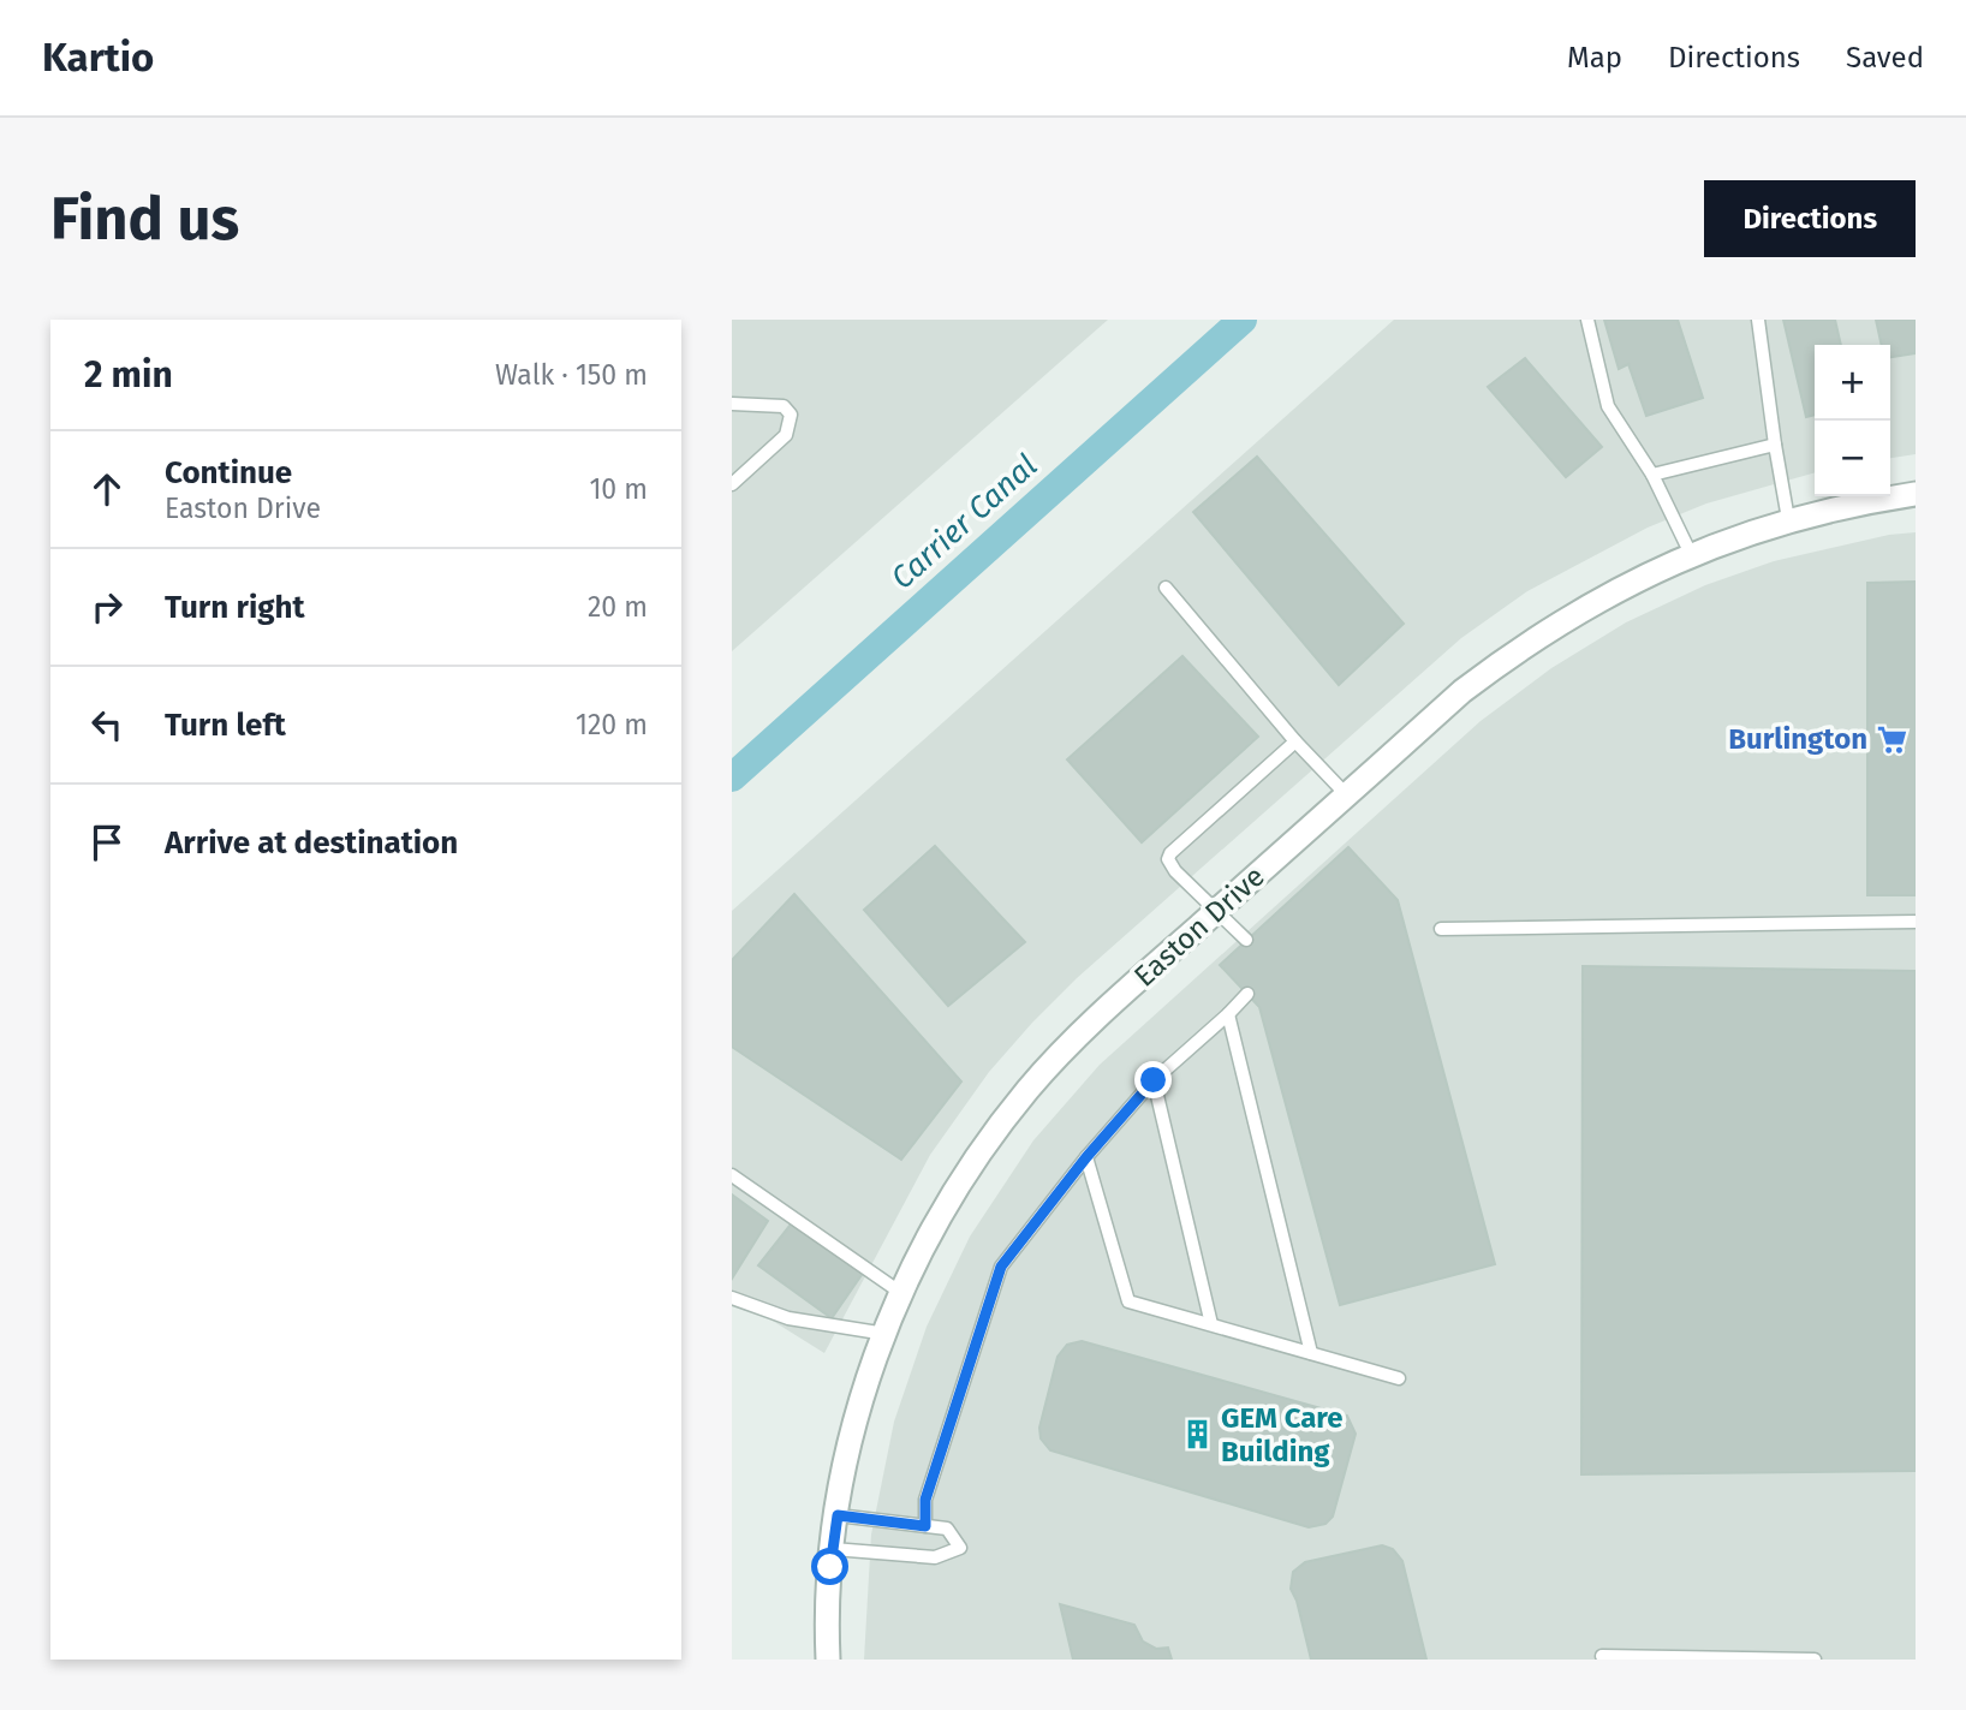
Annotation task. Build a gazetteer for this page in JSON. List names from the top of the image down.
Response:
{
  "streets": {
    "street": ["Easton Drive"]
  },
  "water": ["Carrier Canal"],
  "places": {
    "supermarket": ["Burlington"],
    "building": ["GEM Care Building"]
  },
  "page": {
    "header": "Kartio",
    "nav": ["Map", "Directions", "Saved"],
    "buttons": "Directions",
    "title": "Find us",
    "heading": ["2 min", "Walk · 150 m"],
    "map_buttons": ["+", "−"],
    "list": [
      ["Continue", "Easton Drive", "10 m"],
      ["Turn right", "20 m"],
      ["Turn left", "120 m"],
      "Arrive at destination"
    ]
  }
}
